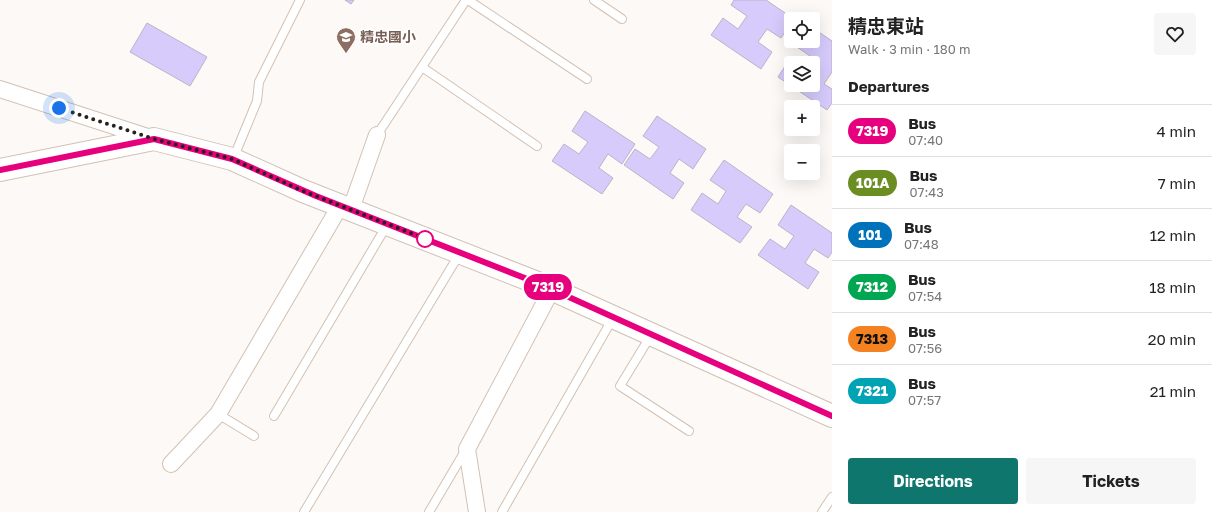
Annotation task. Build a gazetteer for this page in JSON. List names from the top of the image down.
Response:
{
  "places": {
    "school or university": ["精忠國小"]
  },
  "lines": ["bus line 7319"],
  "page": {
    "on_map": "7319",
    "heading": [
      ["精忠東站", "Walk · 3 min · 180 m"],
      "Departures"
    ],
    "map_buttons": ["+", "−"],
    "list": [
      {
        "mark": "7319",
        "name": "Bus",
        "note": "07:40",
        "value": "4 min"
      },
      {
        "mark": "101A",
        "name": "Bus",
        "note": "07:43",
        "value": "7 min"
      },
      {
        "mark": "101",
        "name": "Bus",
        "note": "07:48",
        "value": "12 min"
      },
      {
        "mark": "7312",
        "name": "Bus",
        "note": "07:54",
        "value": "18 min"
      },
      {
        "mark": "7313",
        "name": "Bus",
        "note": "07:56",
        "value": "20 min"
      },
      {
        "mark": "7321",
        "name": "Bus",
        "note": "07:57",
        "value": "21 min"
      }
    ],
    "buttons": ["Directions", "Tickets"]
  }
}
